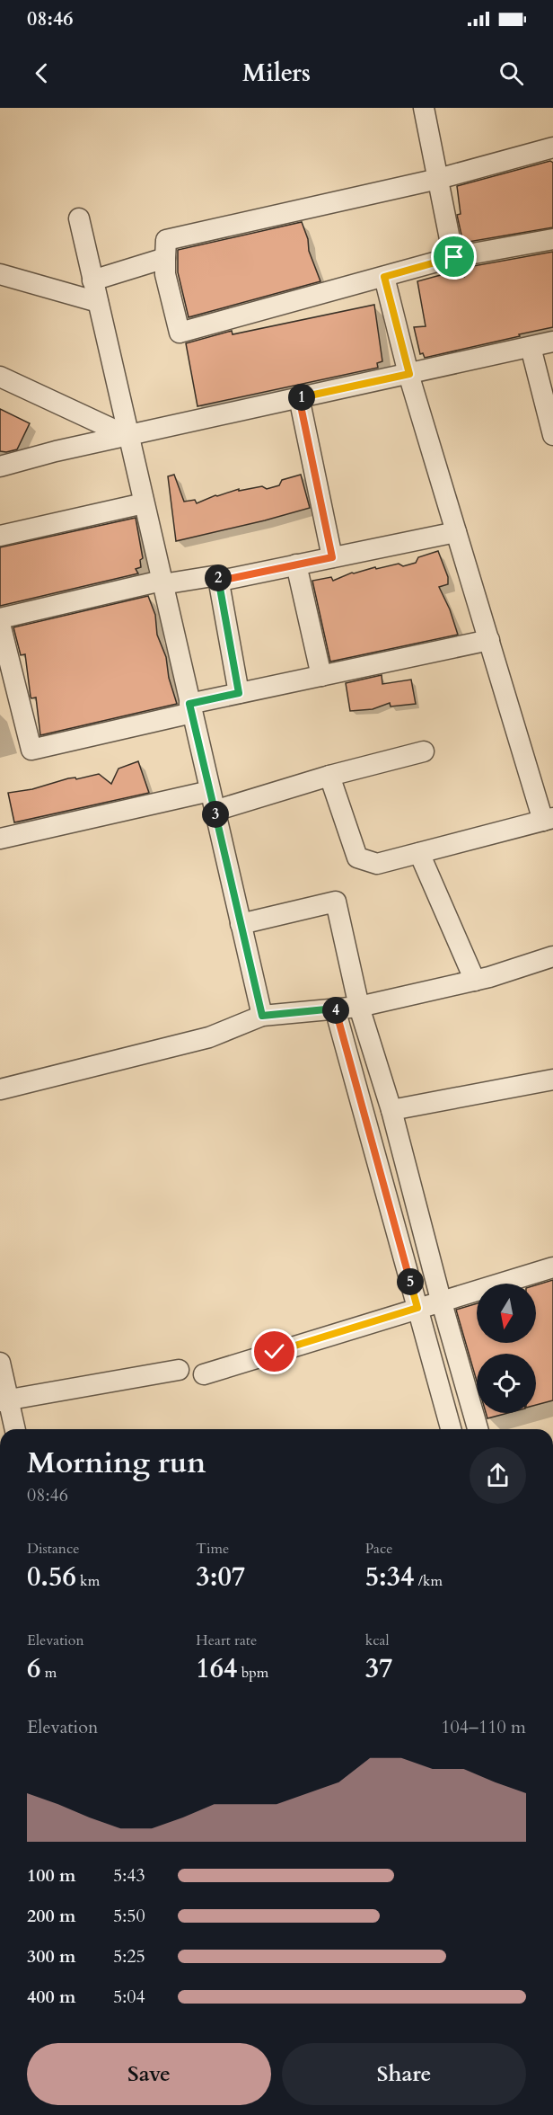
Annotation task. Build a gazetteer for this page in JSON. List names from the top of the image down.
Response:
{
  "north": "bottom",
  "page": {
    "status": "08:46",
    "header": "Milers",
    "pins": [
      "1",
      "2",
      "3",
      "4",
      "5"
    ],
    "heading": ["Morning run", "08:46"],
    "stats": [
      ["Distance", "0.56 km"],
      ["Time", "3:07"],
      ["Pace", "5:34 /km"],
      ["Elevation", "6 m"],
      ["Heart rate", "164 bpm"],
      ["kcal", "37"]
    ],
    "chart": ["Elevation", "104–110 m"],
    "list": [
      {
        "name": "100 m",
        "note": "5:43"
      },
      {
        "name": "200 m",
        "note": "5:50"
      },
      {
        "name": "300 m",
        "note": "5:25"
      },
      {
        "name": "400 m",
        "note": "5:04"
      }
    ],
    "buttons": ["Save", "Share"]
  }
}
